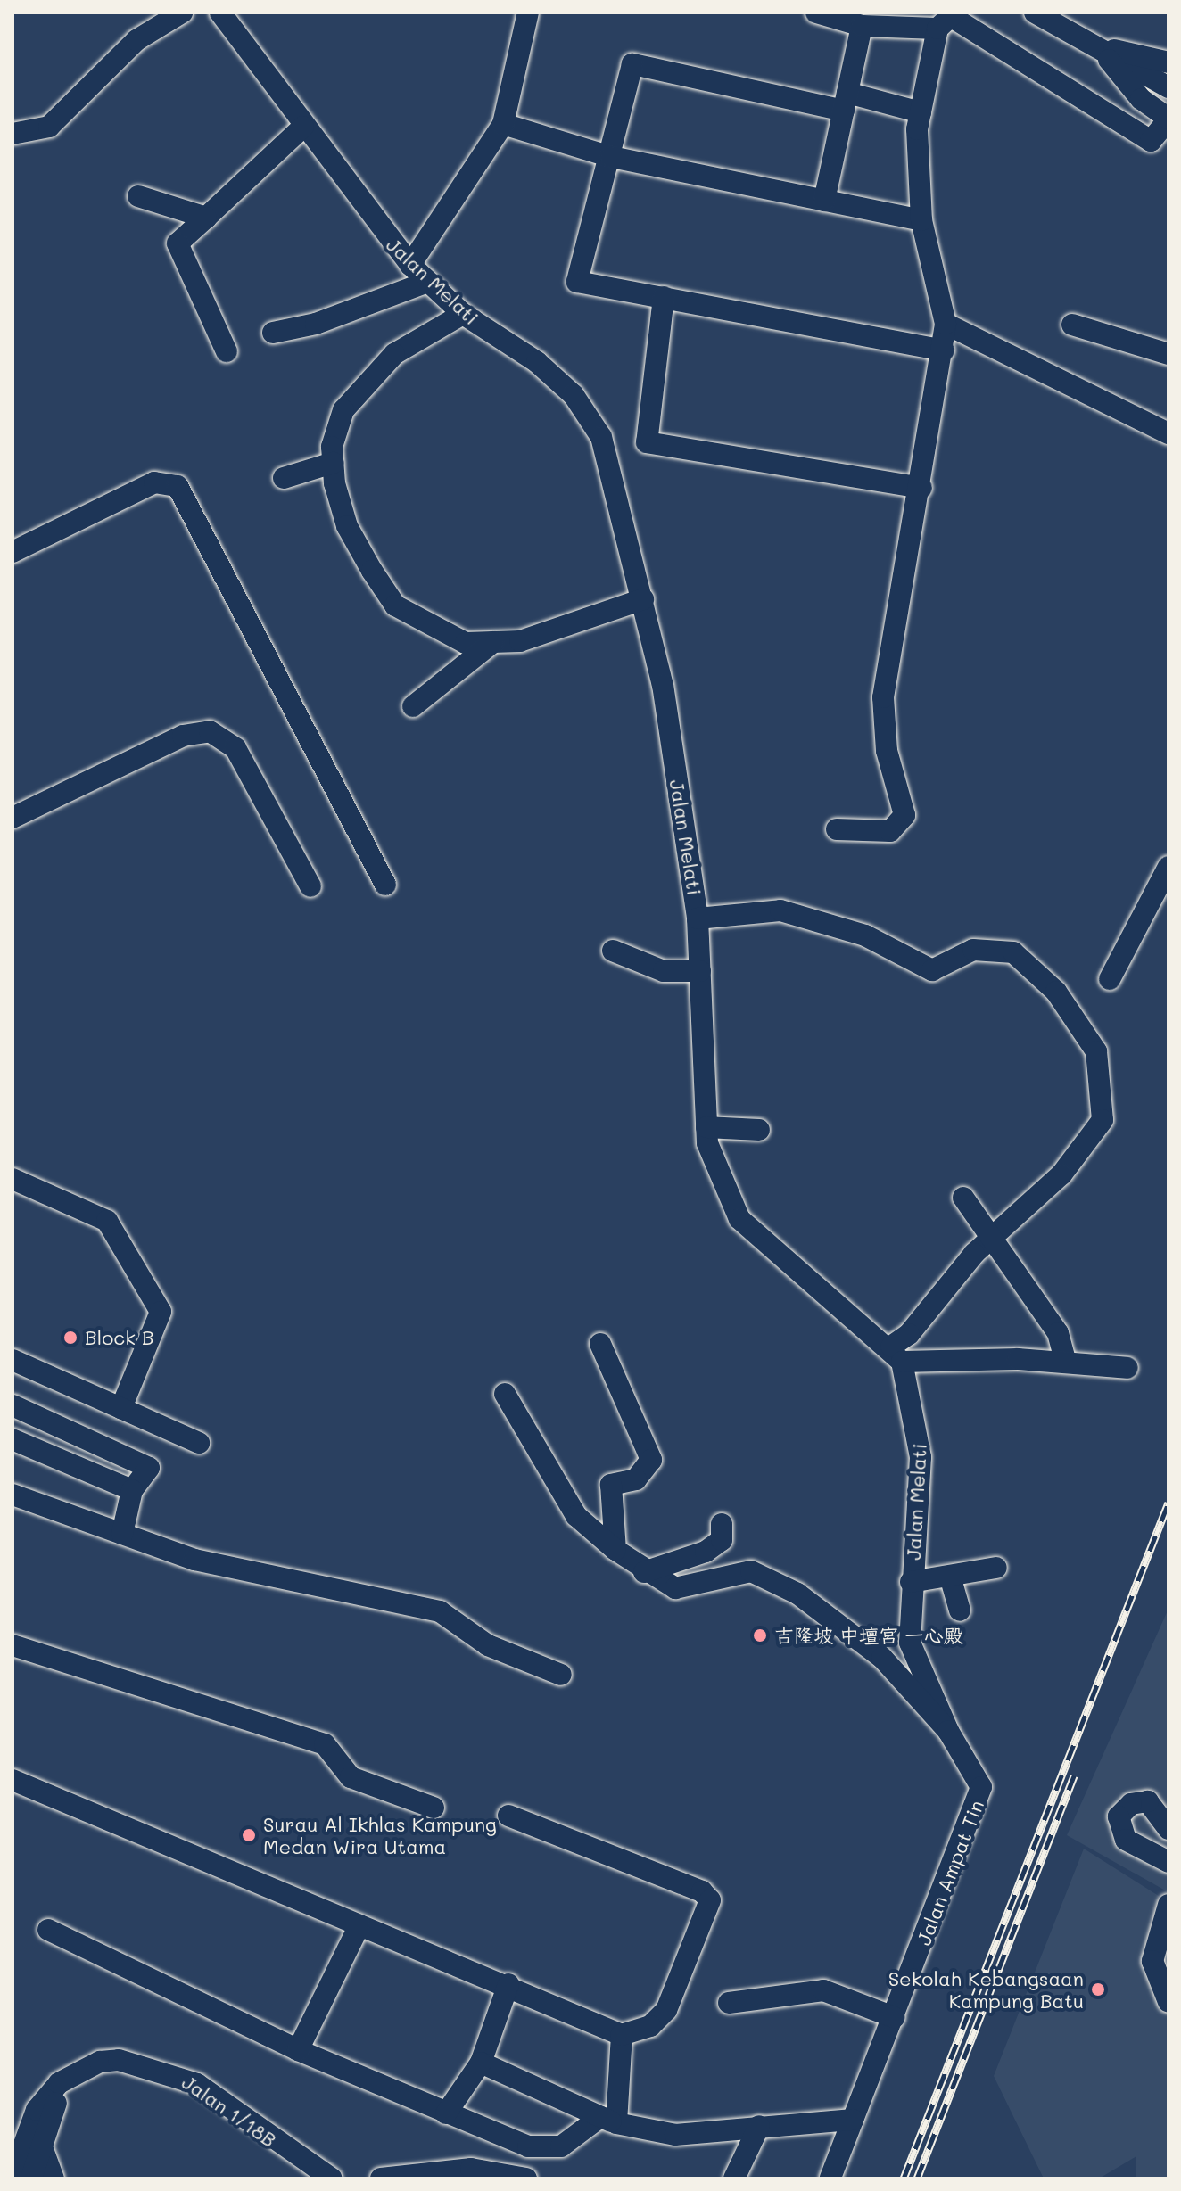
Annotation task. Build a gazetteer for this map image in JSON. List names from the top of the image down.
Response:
{
  "streets": {
    "street": ["Jalan Melati", "Jalan Ampat Tin", "Jalan 1/18B"]
  },
  "crossings": [
    ["Jalan Melati", "Jalan Ampat Tin"]
  ],
  "places": [
    "Block B",
    "吉隆坡 中壇宮 一心殿",
    "Surau Al Ikhlas Kampung Medan Wira Utama",
    "Sekolah Kebangsaan Kampung Batu"
  ]
}
